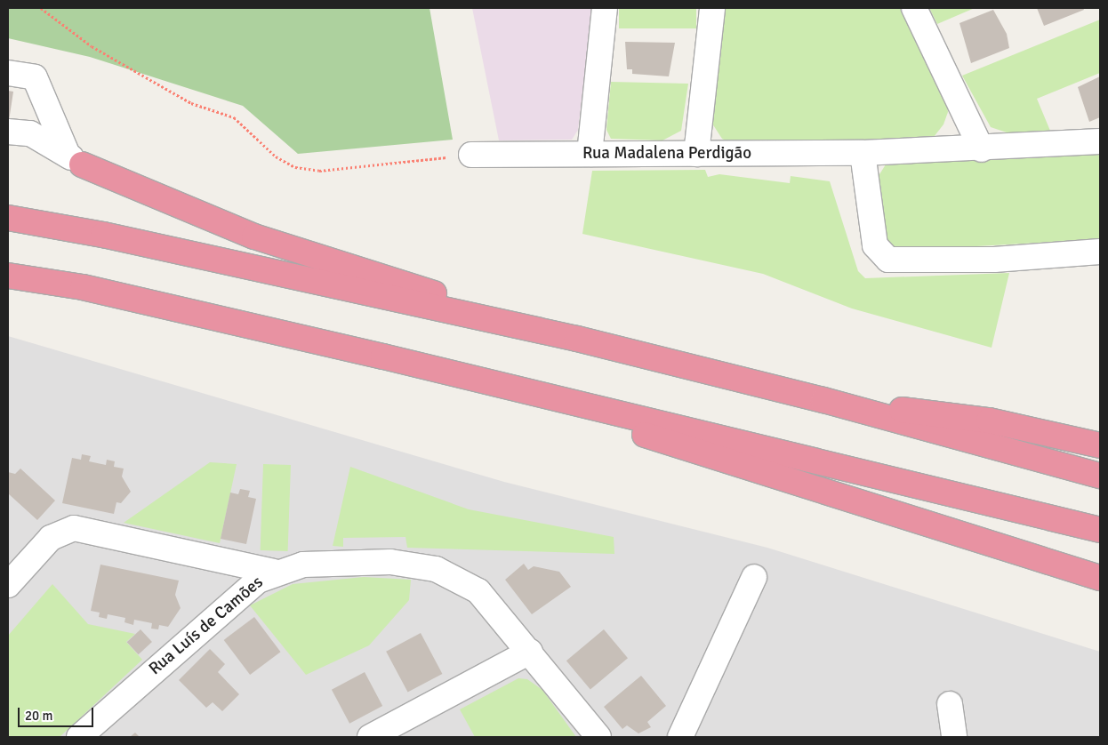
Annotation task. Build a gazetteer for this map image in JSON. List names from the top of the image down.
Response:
{
  "streets": {
    "street": ["Rua Madalena Perdigão", "Rua Luís de Camões"]
  },
  "scale_bar": "20 m"
}
